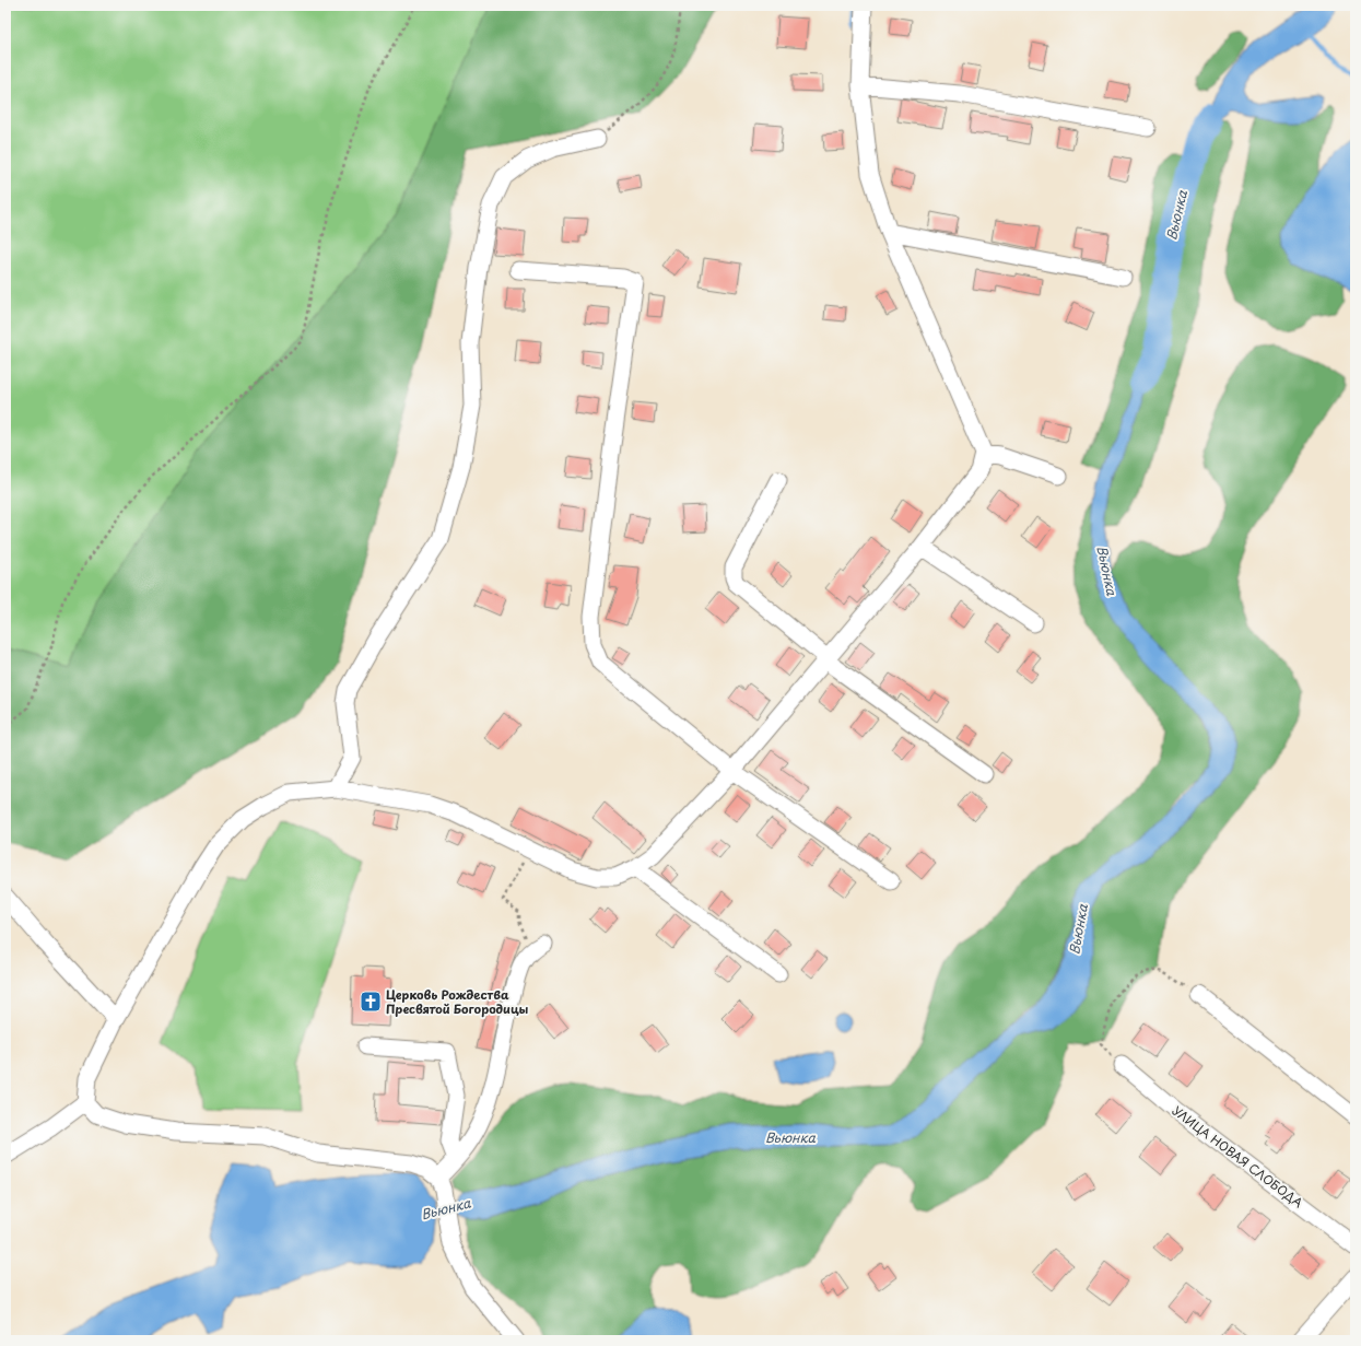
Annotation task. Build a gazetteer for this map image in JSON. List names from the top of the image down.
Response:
{
  "streets": {
    "street": ["УЛИЦА НОВАЯ СЛОБОДА"]
  },
  "water": ["Вьюнка"],
  "places": {
    "church": ["Церковь Рождества Пресвятой Богородицы"]
  }
}
